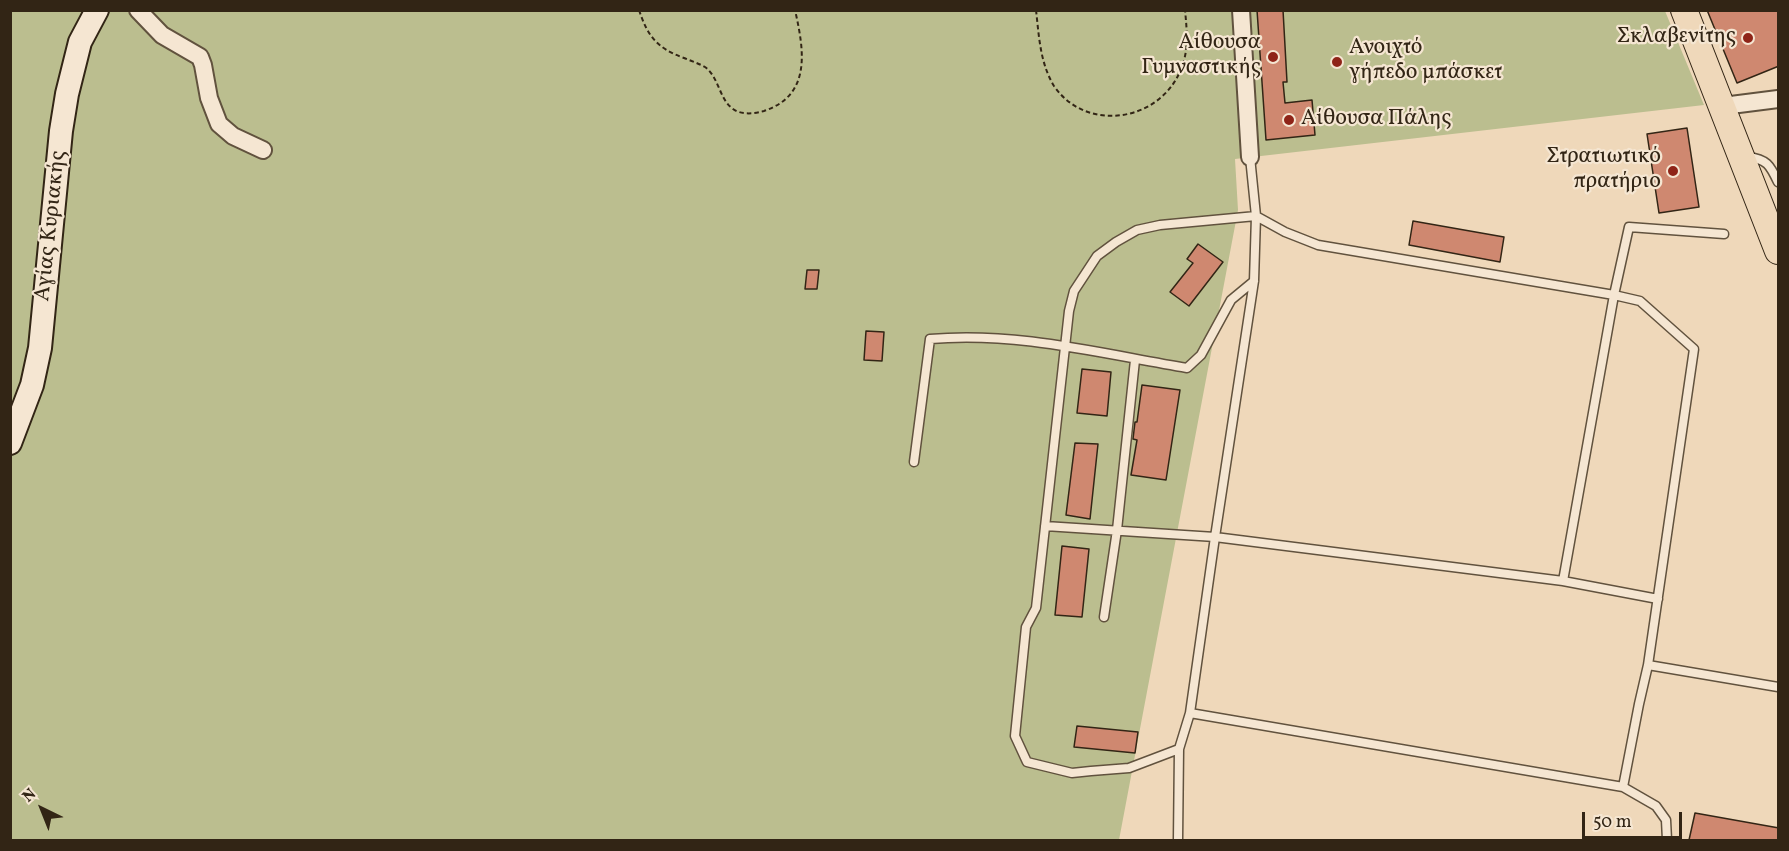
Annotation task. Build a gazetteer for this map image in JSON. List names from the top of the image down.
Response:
{
  "streets": {
    "street": ["Αγίας Κυριακής"]
  },
  "places": [
    "Σκλαβενίτης",
    "Αίθουσα Γυμναστικής",
    "Ανοιχτό γήπεδο μπάσκετ",
    "Αίθουσα Πάλης",
    "Στρατιωτικό πρατήριο"
  ],
  "scale_bar": "50 m",
  "north": "top left"
}
